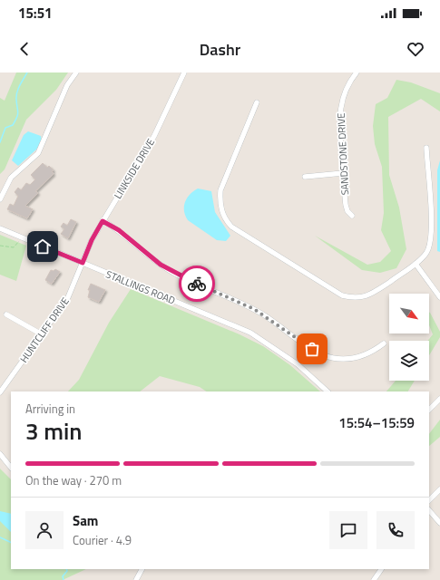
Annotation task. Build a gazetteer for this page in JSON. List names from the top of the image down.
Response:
{
  "streets": {
    "street": [
      "SANDSTONE DRIVE",
      "LINKSIDE DRIVE",
      "STALLINGS ROAD",
      "HUNTCLIFF DRIVE"
    ]
  },
  "crossings": [
    ["LINKSIDE DRIVE", "STALLINGS ROAD"],
    ["LINKSIDE DRIVE", "HUNTCLIFF DRIVE"],
    ["STALLINGS ROAD", "HUNTCLIFF DRIVE"]
  ],
  "north": "bottom right",
  "page": {
    "status": "15:51",
    "header": "Dashr",
    "heading": ["3 min", "Arriving in", "15:54–15:59"],
    "panel": ["Sam", "Courier · 4.9"],
    "bar": "On the way · 270 m"
  }
}
